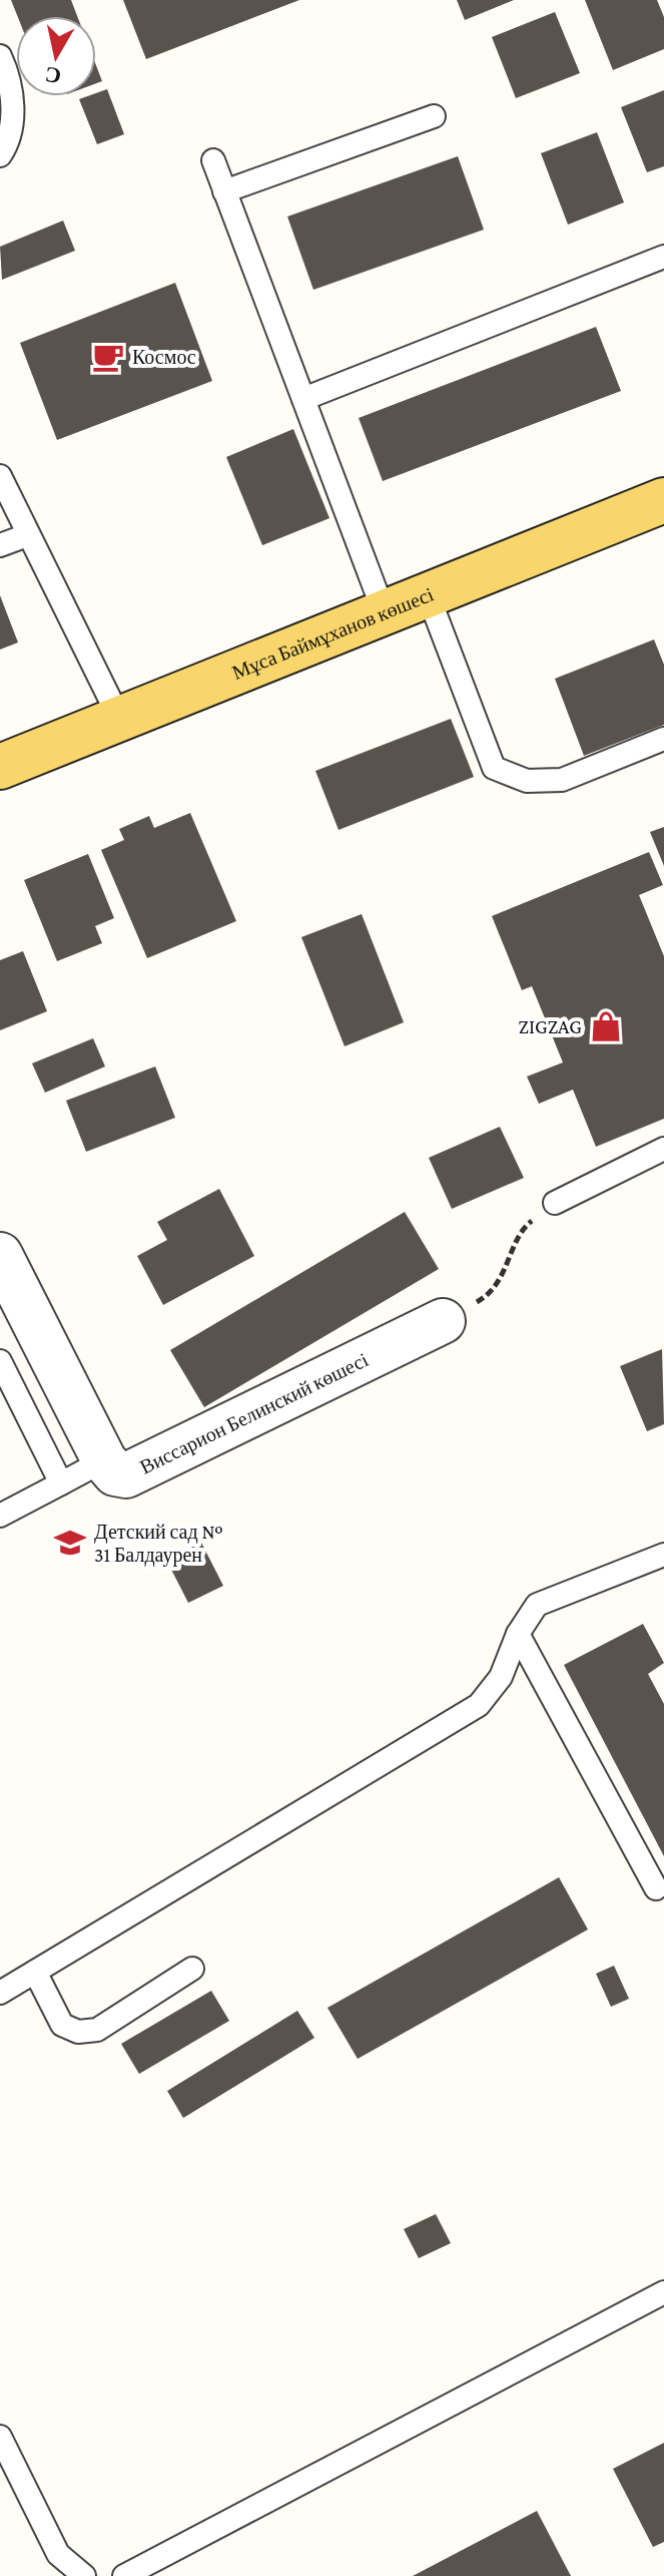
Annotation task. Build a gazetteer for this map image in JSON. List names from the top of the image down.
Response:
{
  "streets": {
    "main road": ["Мұса Баймұханов көшесі"],
    "street": ["Виссарион Белинский көшесі"]
  },
  "places": {
    "cafe": ["Космос"],
    "shop": ["ZIGZAG"],
    "school or university": ["Детский сад № 31 Балдаурен"]
  },
  "north": "bottom"
}
